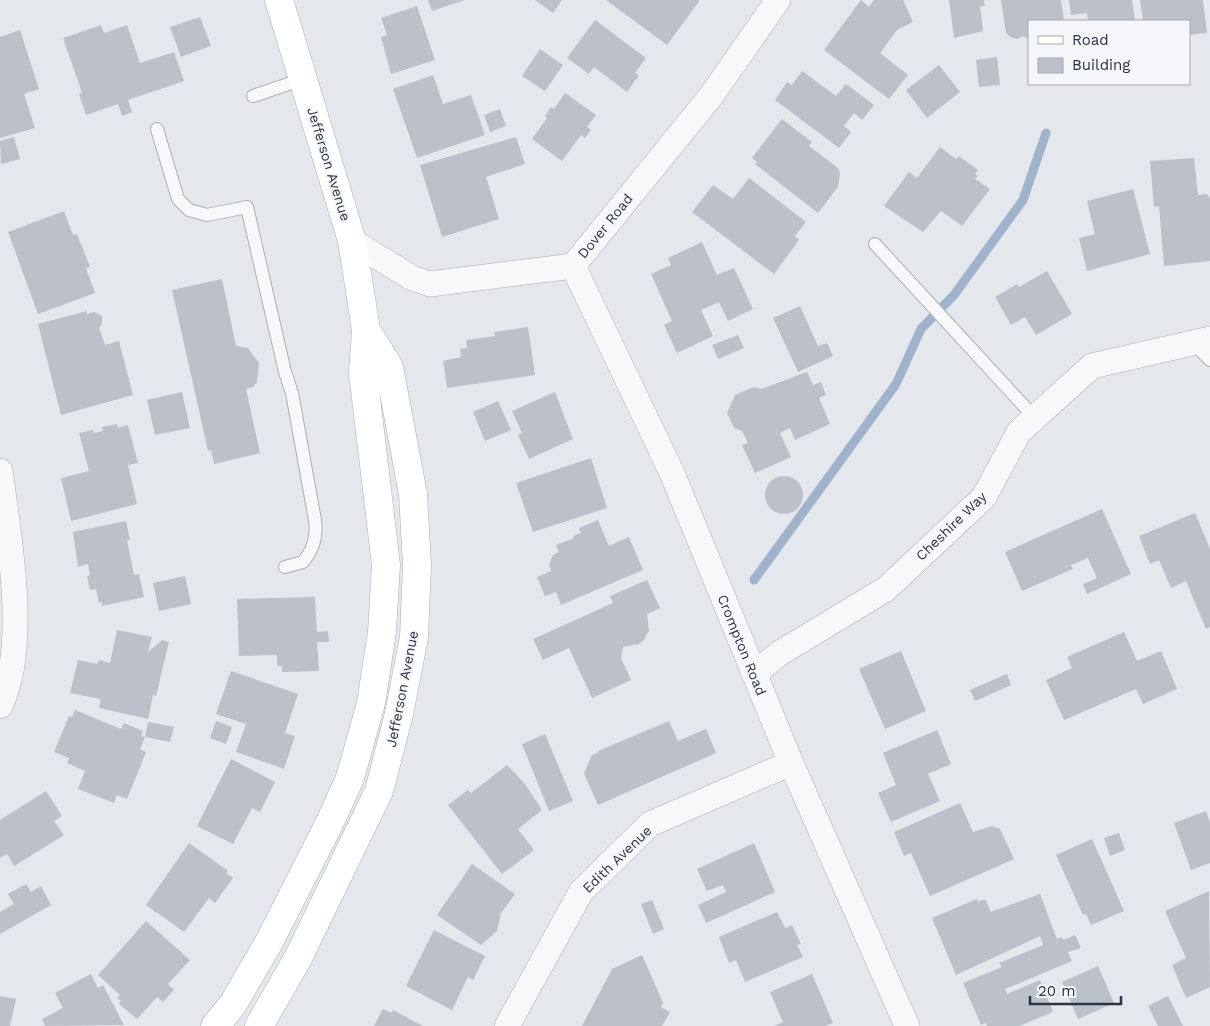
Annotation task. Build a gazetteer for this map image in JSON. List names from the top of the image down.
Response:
{
  "streets": {
    "main road": ["Jefferson Avenue"],
    "street": [
      "Dover Road",
      "Cheshire Way",
      "Crompton Road",
      "Edith Avenue"
    ]
  },
  "crossings": [
    ["Jefferson Avenue", "Dover Road"],
    ["Dover Road", "Crompton Road"],
    ["Cheshire Way", "Crompton Road"],
    ["Crompton Road", "Edith Avenue"]
  ],
  "legend": ["Road", "Building"],
  "scale_bar": "20 m"
}
